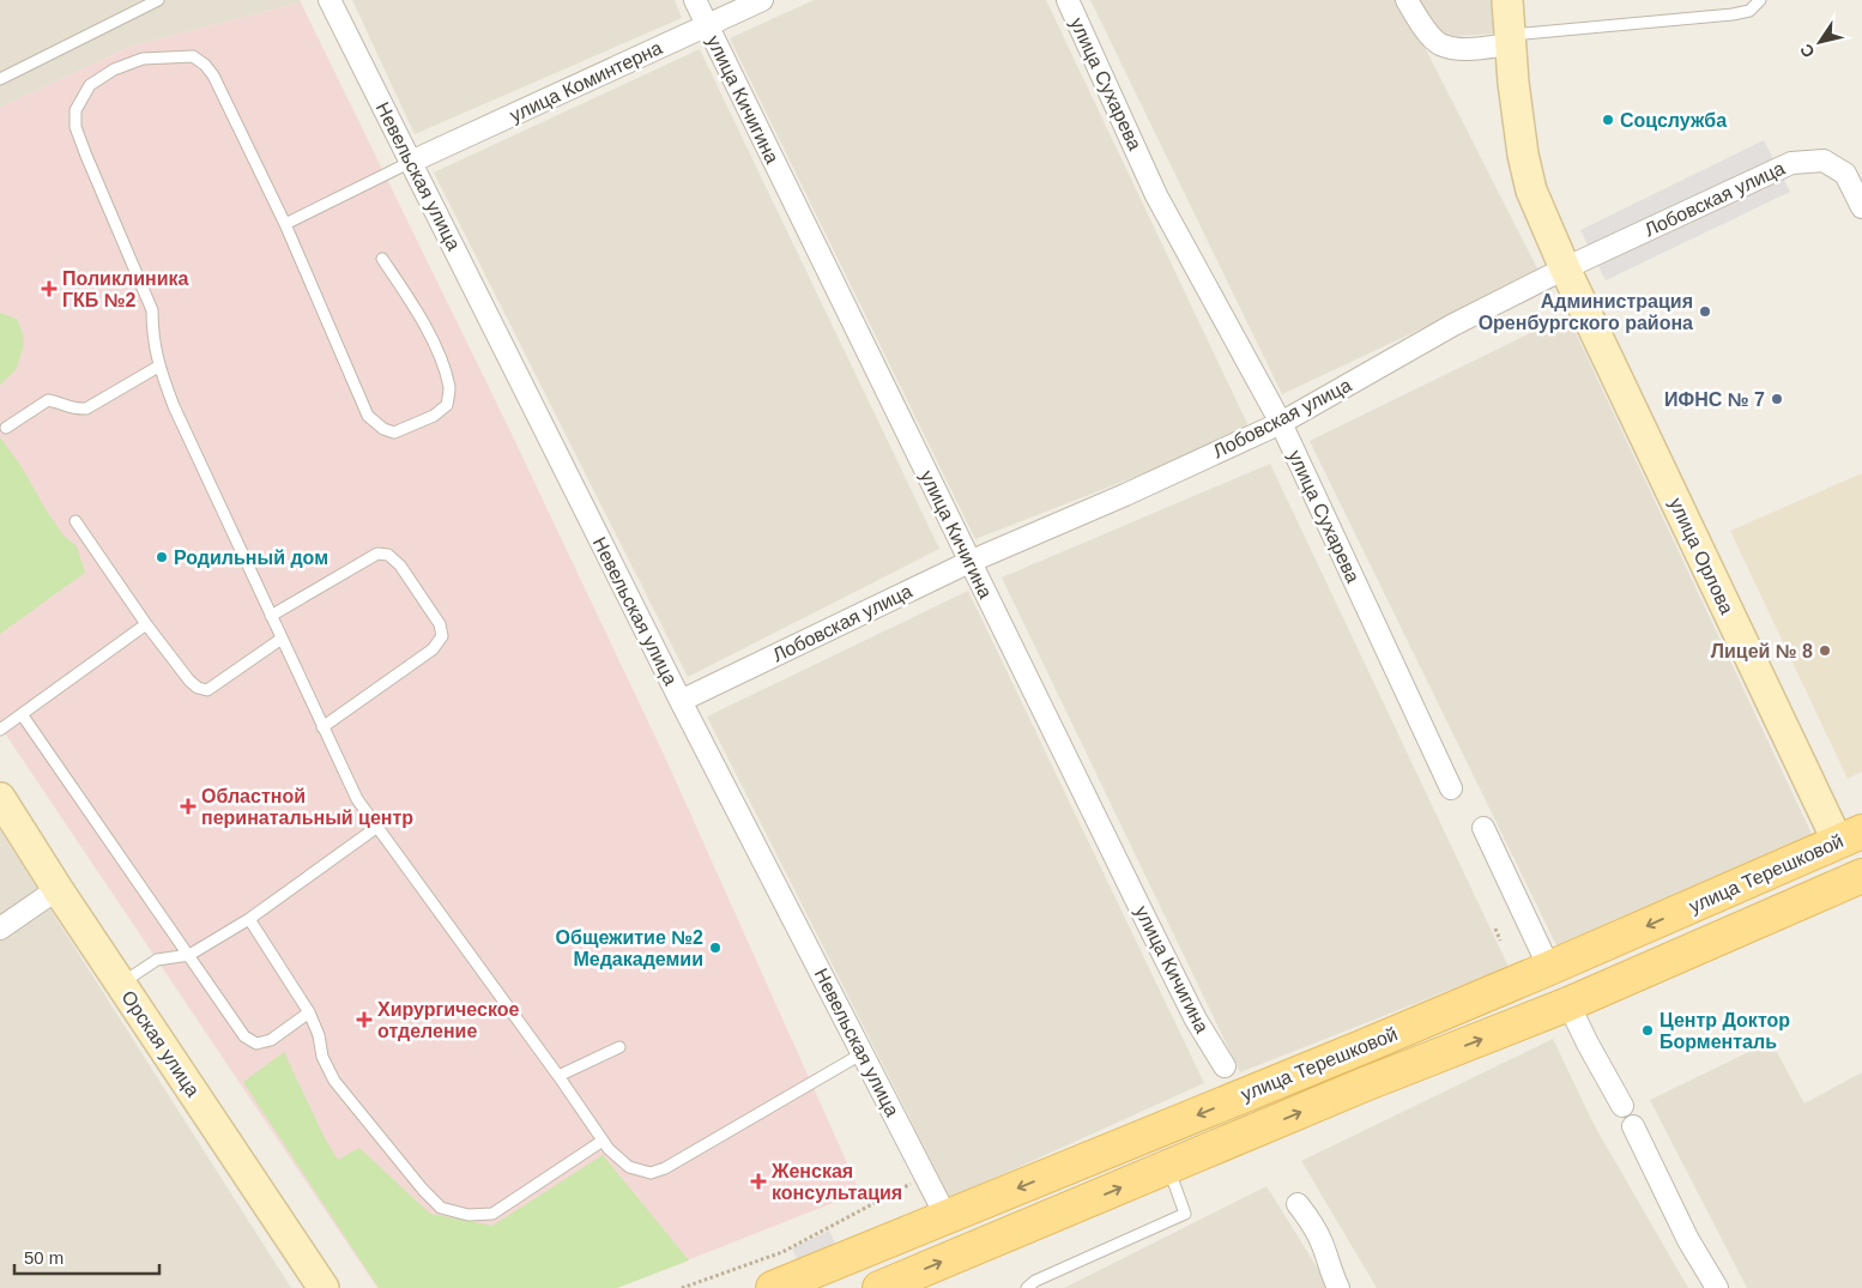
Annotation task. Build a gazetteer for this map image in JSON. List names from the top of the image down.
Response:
{
  "streets": {
    "main road": ["улица Орлова", "улица Терешковой", "Орская улица"],
    "street": [
      "улица Коминтерна",
      "улица Сухарева",
      "улица Кичигина",
      "Невельская улица",
      "Лобовская улица"
    ]
  },
  "crossings": [
    ["улица Коминтерна", "улица Кичигина"],
    ["улица Коминтерна", "Невельская улица"],
    ["улица Сухарева", "Лобовская улица"],
    ["улица Кичигина", "Лобовская улица"],
    ["Невельская улица", "Лобовская улица"],
    ["Невельская улица", "улица Терешковой"],
    ["Лобовская улица", "улица Орлова"],
    ["улица Орлова", "улица Терешковой"]
  ],
  "places": {
    "other": [
      "Соцслужба",
      "Администрация Оренбургского района",
      "ИФНС № 7",
      "Родильный дом",
      "Лицей № 8",
      "Общежитие №2 Медакадемии",
      "Центр Доктор Борменталь"
    ],
    "health": [
      "Поликлиника ГКБ №2",
      "Областной перинатальный центр",
      "Хирургическое отделение",
      "Женская консультация"
    ]
  },
  "scale_bar": "50 m",
  "north": "bottom left"
}
